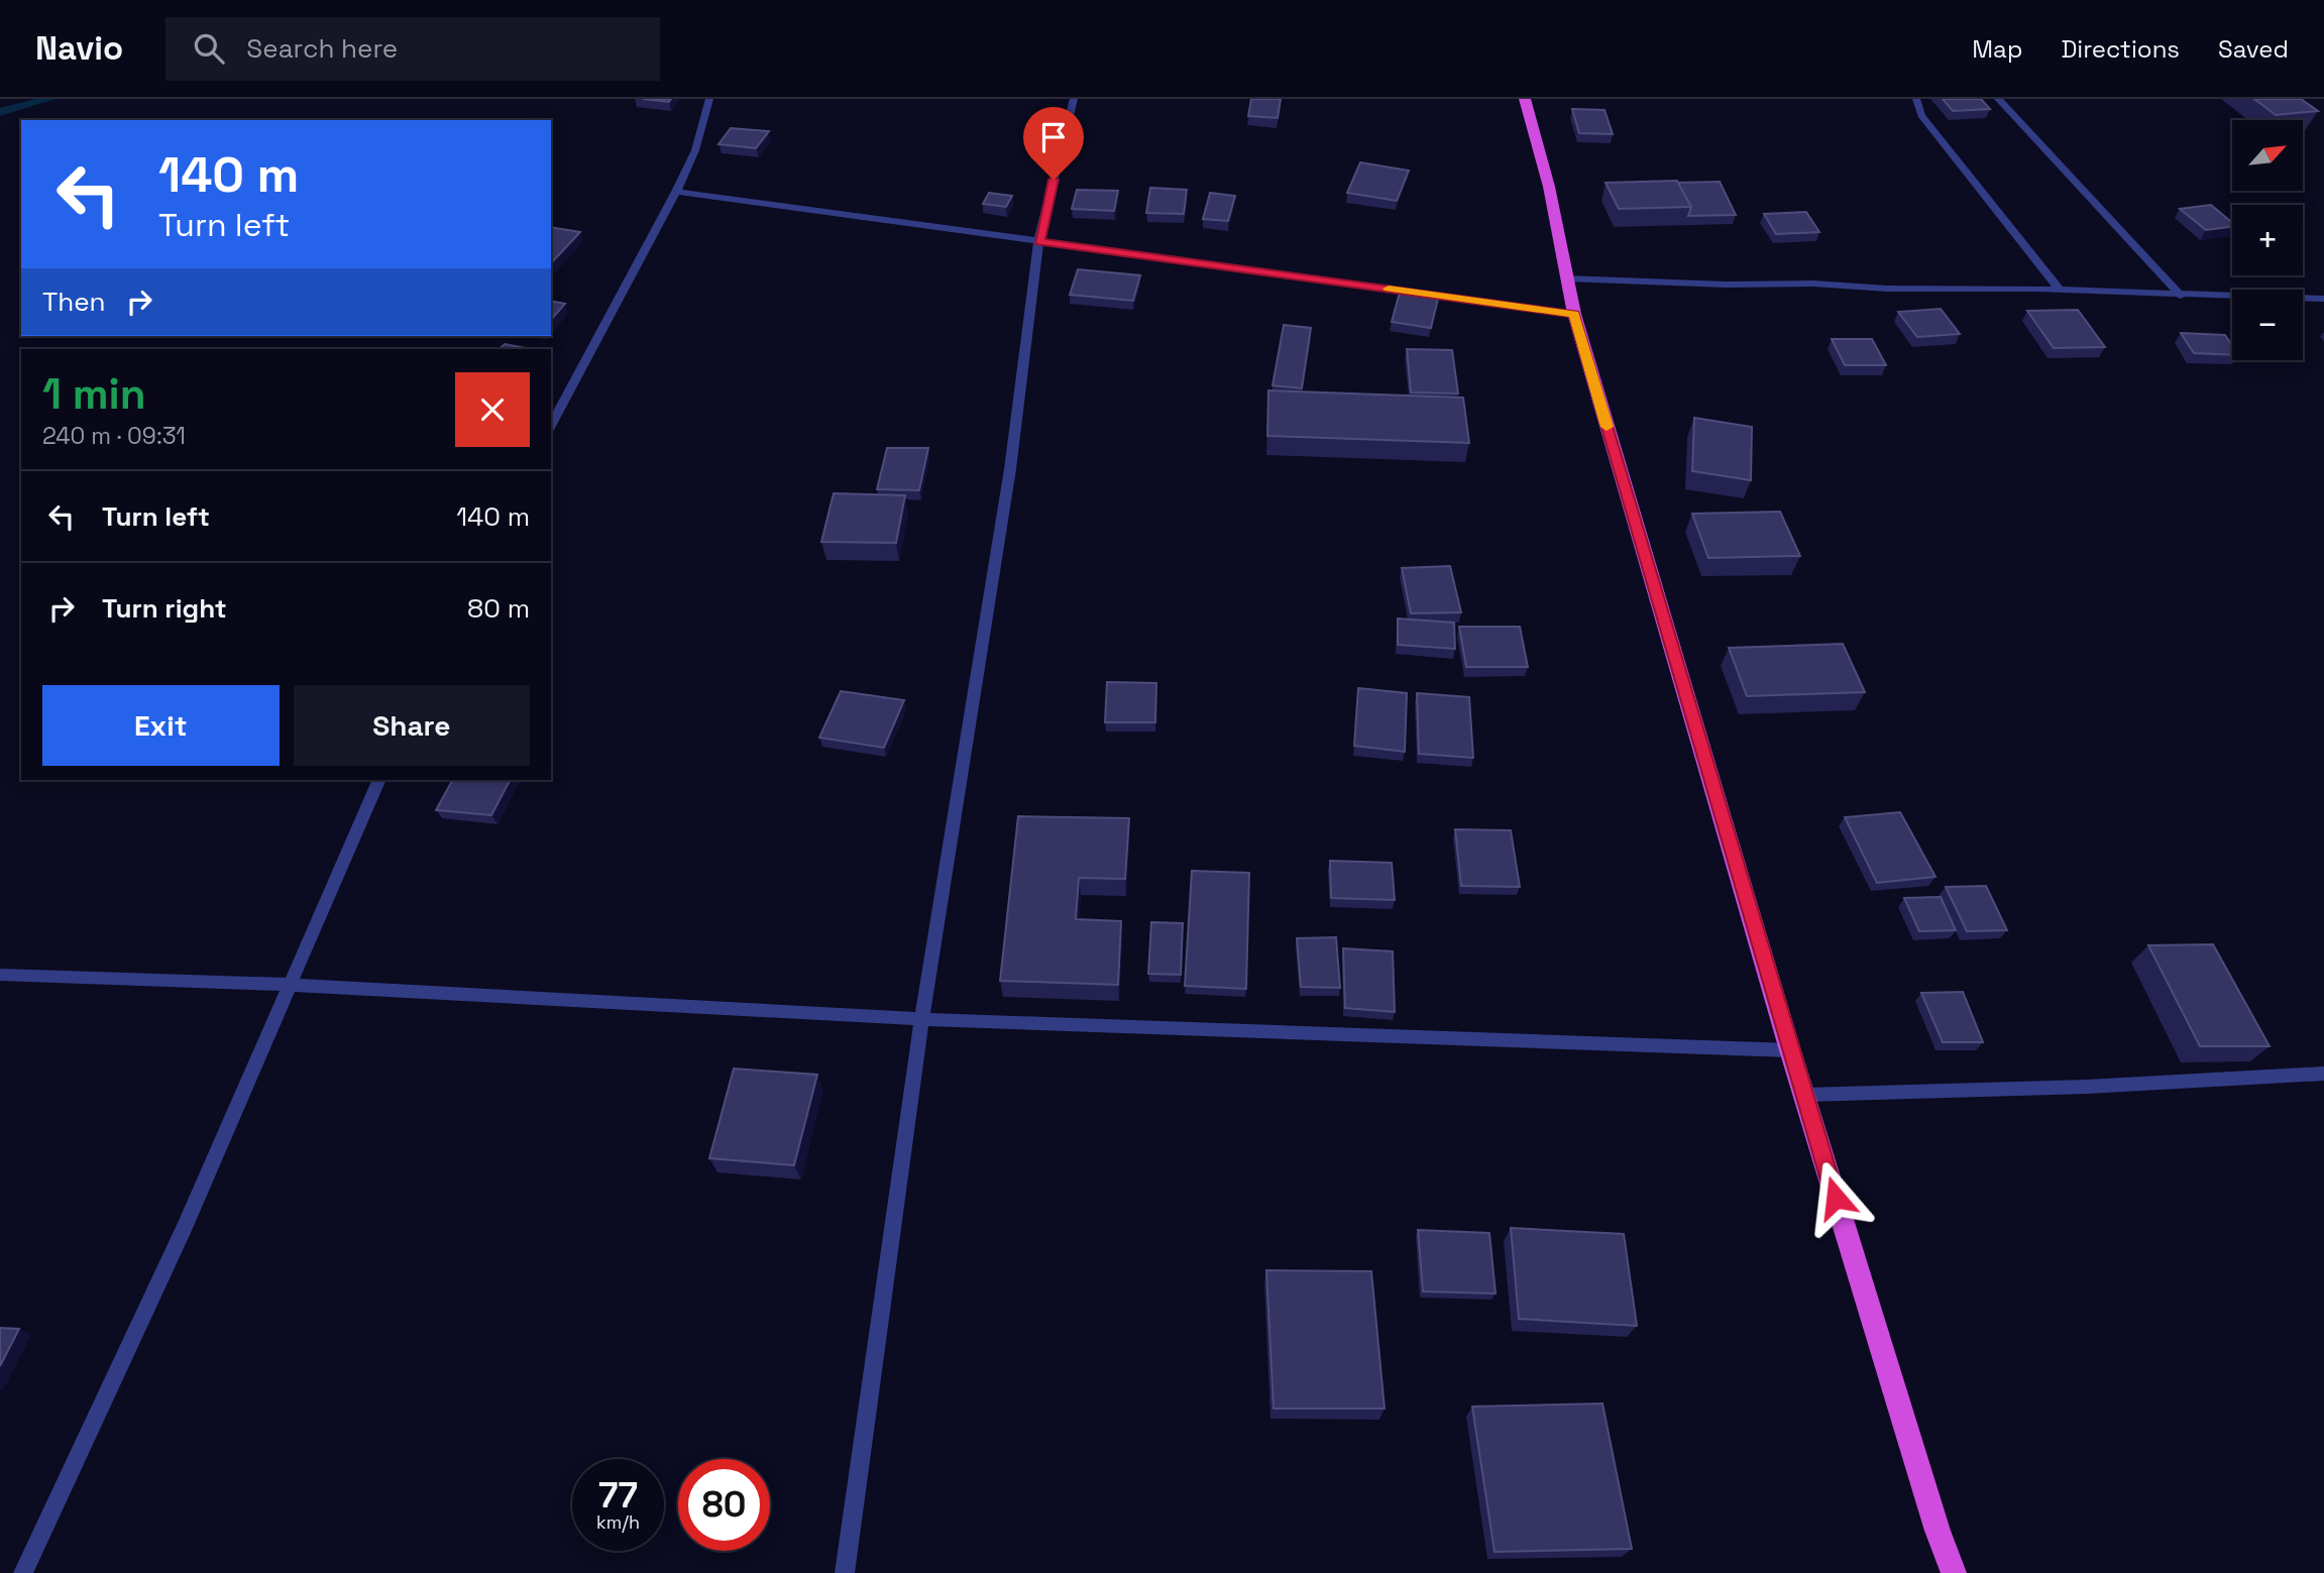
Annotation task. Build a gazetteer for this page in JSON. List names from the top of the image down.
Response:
{
  "north": "top right",
  "page": {
    "header": "Navio",
    "search": "Search here",
    "nav": ["Map", "Directions", "Saved"],
    "map_buttons": ["+", "−"],
    "turn": ["140 m", "Turn left"],
    "then": "Then",
    "heading": ["1 min", "240 m · 09:31"],
    "list": [
      {
        "name": "Turn left",
        "value": "140 m"
      },
      {
        "name": "Turn right",
        "value": "80 m"
      }
    ],
    "buttons": ["Exit", "Share"],
    "speed": "77 km/h",
    "limit": "80"
  }
}
